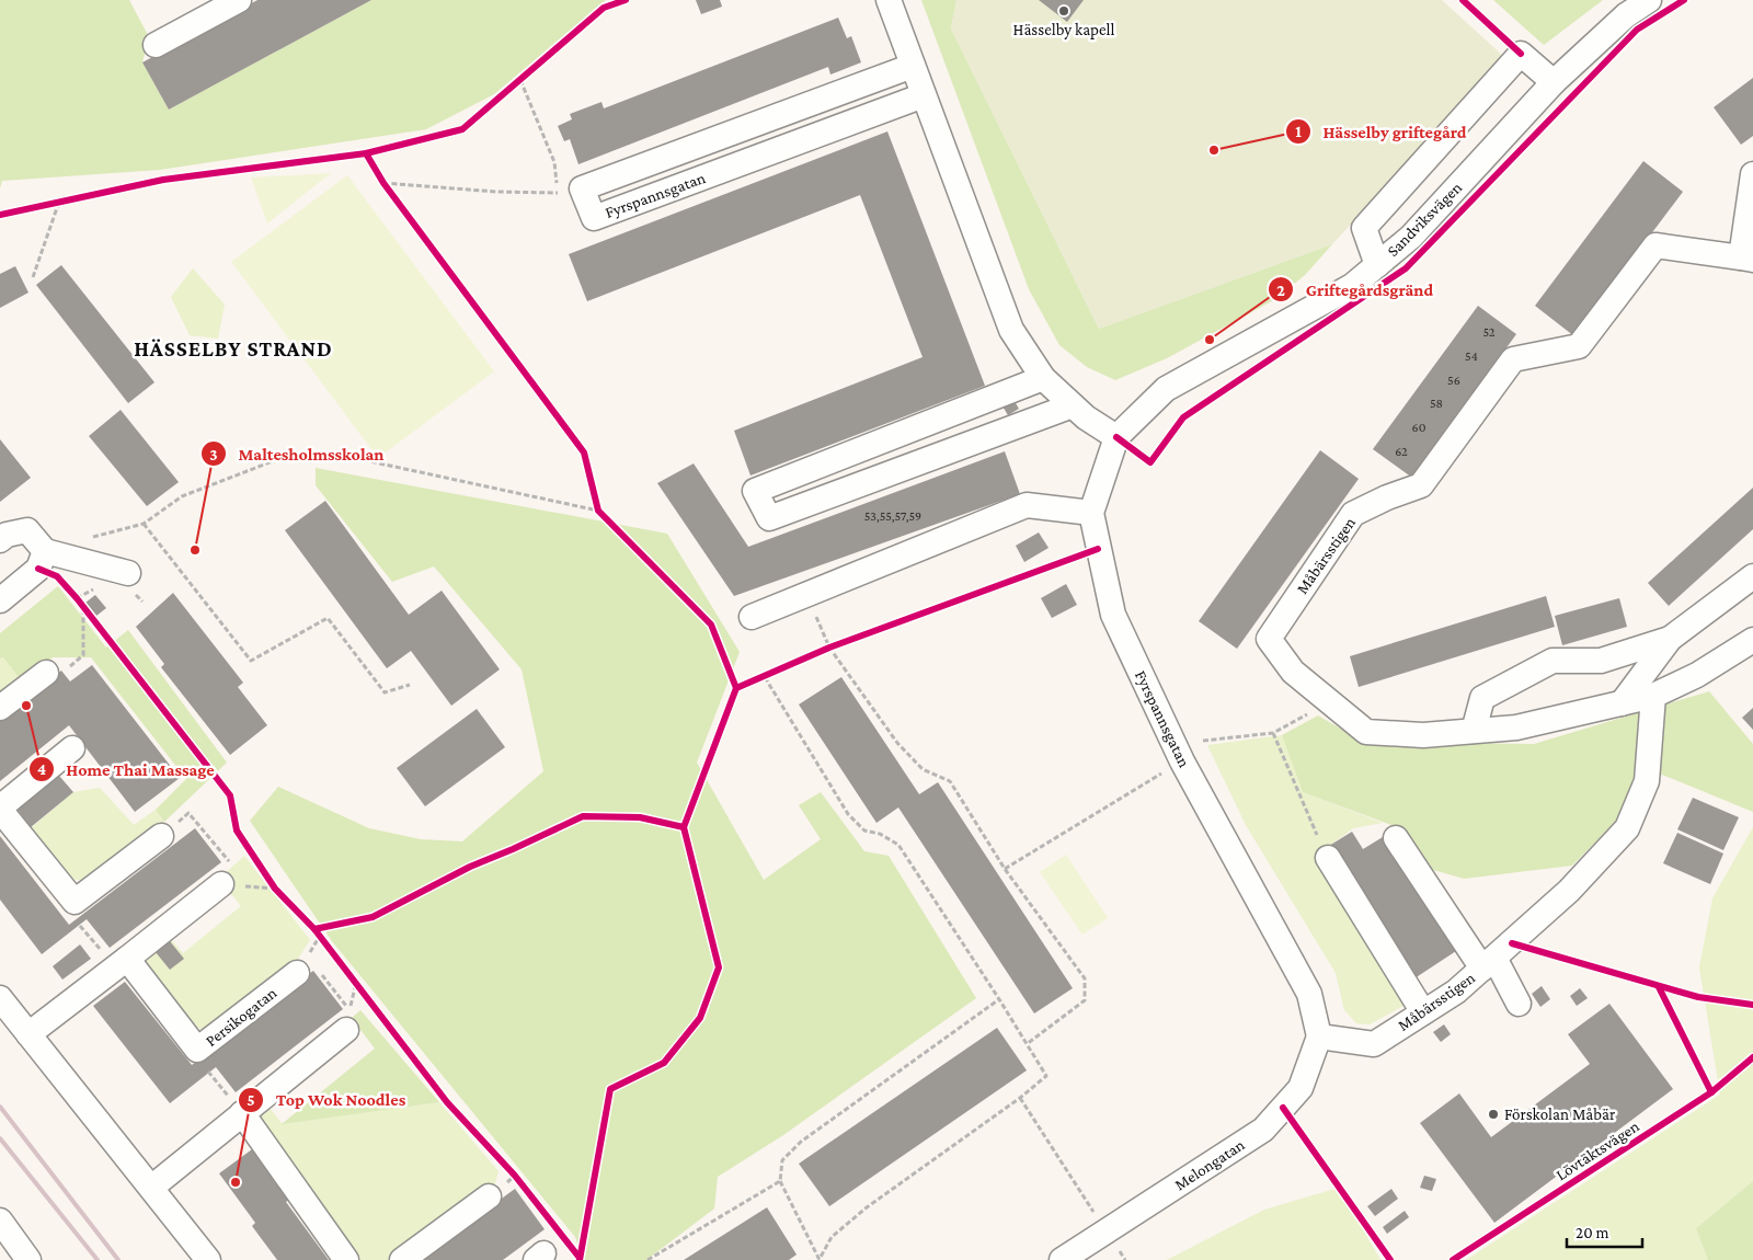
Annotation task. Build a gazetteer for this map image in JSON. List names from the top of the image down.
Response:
{
  "streets": {
    "street": [
      "Fyrspannsgatan",
      "Sandviksvägen",
      "Måbärsstigen",
      "Persikogatan",
      "Melongatan"
    ],
    "cycle path": ["Lövtäktsvägen"]
  },
  "crossings": [
    ["Fyrspannsgatan", "Måbärsstigen"],
    ["Fyrspannsgatan", "Melongatan"],
    ["Måbärsstigen", "Melongatan"]
  ],
  "districts": ["HÄSSELBY STRAND"],
  "places": [
    "Hässelby kapell",
    "Hässelby griftegård",
    "Griftegårdsgränd",
    "Maltesholmsskolan",
    "Home Thai Massage",
    "Förskolan Måbär",
    "Top Wok Noodles"
  ],
  "house_numbers": [
    "52",
    "54",
    "56",
    "58",
    "60",
    "62",
    "53,55,57,59"
  ],
  "scale_bar": "20 m"
}
